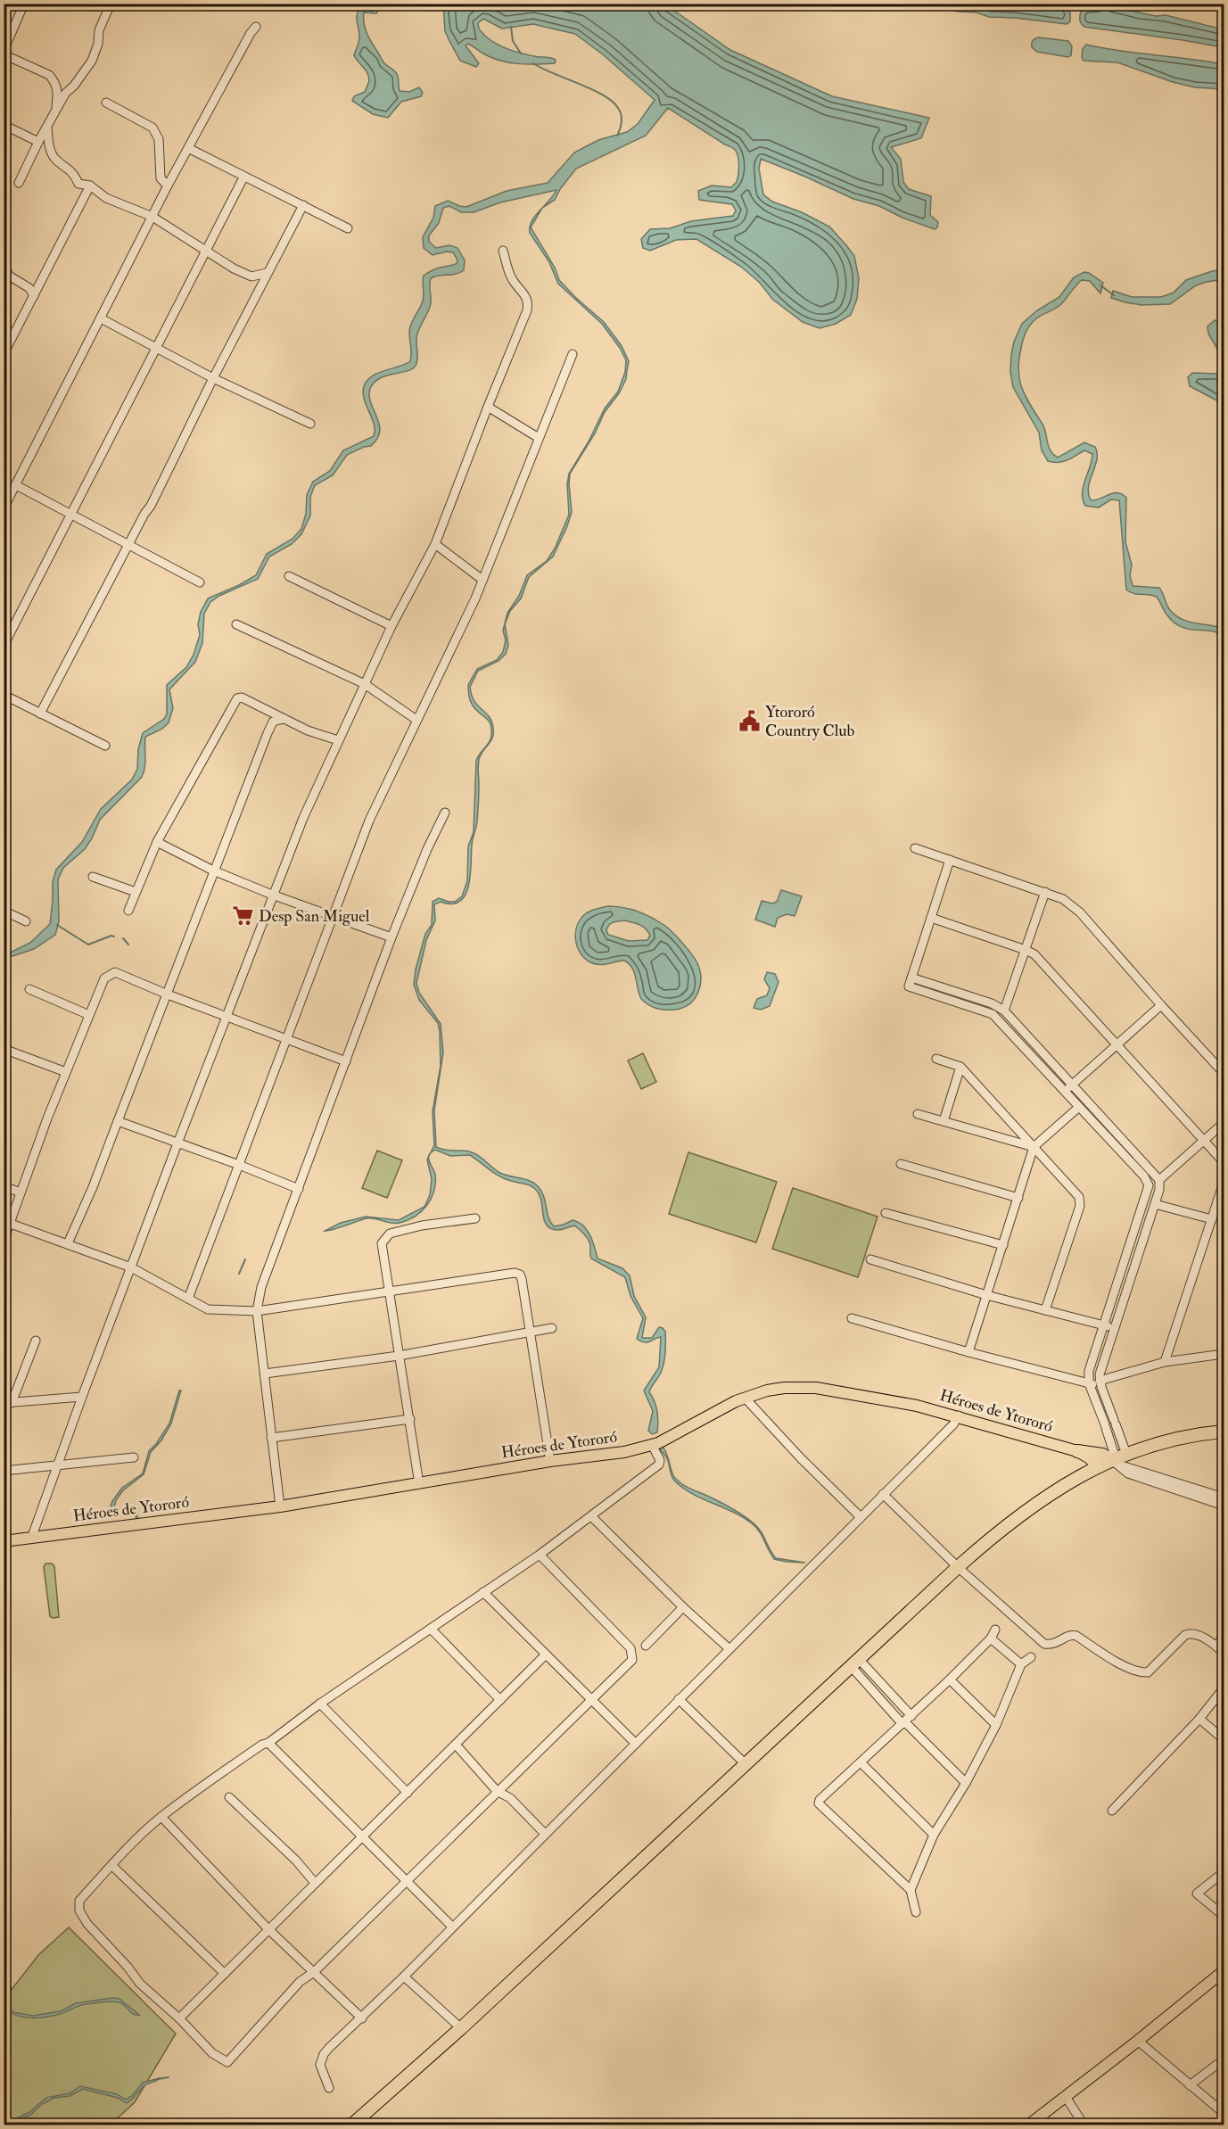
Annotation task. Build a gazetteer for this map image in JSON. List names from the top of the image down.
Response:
{
  "streets": {
    "main road": ["Héroes de Ytororó"]
  },
  "places": {
    "public building": ["Ytororó Country Club"],
    "supermarket": ["Desp San Miguel"]
  }
}
